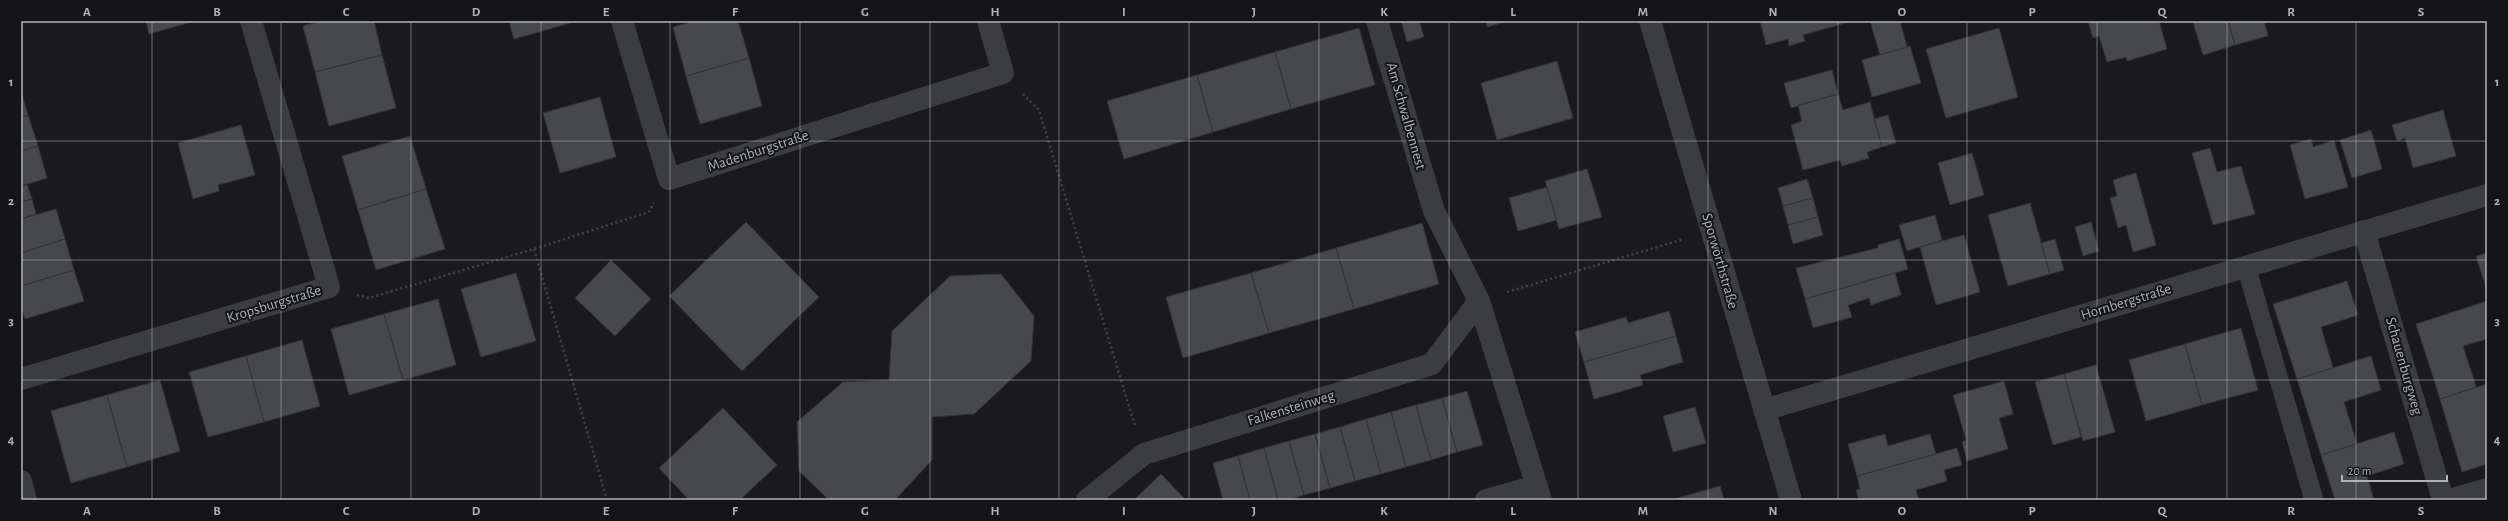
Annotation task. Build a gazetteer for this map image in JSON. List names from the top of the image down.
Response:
{
  "streets": {
    "street": [
      "Am Schwalbennest",
      "Madenburgstraße",
      "Sporwörthstraße",
      "Hornbergstraße",
      "Kropsburgstraße",
      "Schauenburgweg",
      "Falkensteinweg"
    ]
  },
  "crossings": [
    ["Am Schwalbennest", "Falkensteinweg"],
    ["Sporwörthstraße", "Hornbergstraße"],
    ["Hornbergstraße", "Schauenburgweg"]
  ],
  "scale_bar": "20 m",
  "grid": {
    "columns": [
      "A",
      "B",
      "C",
      "D",
      "E",
      "F",
      "G",
      "H",
      "I",
      "J",
      "K",
      "L",
      "M",
      "N",
      "O",
      "P",
      "Q",
      "R",
      "S"
    ],
    "rows": [
      "1",
      "2",
      "3",
      "4"
    ]
  }
}
